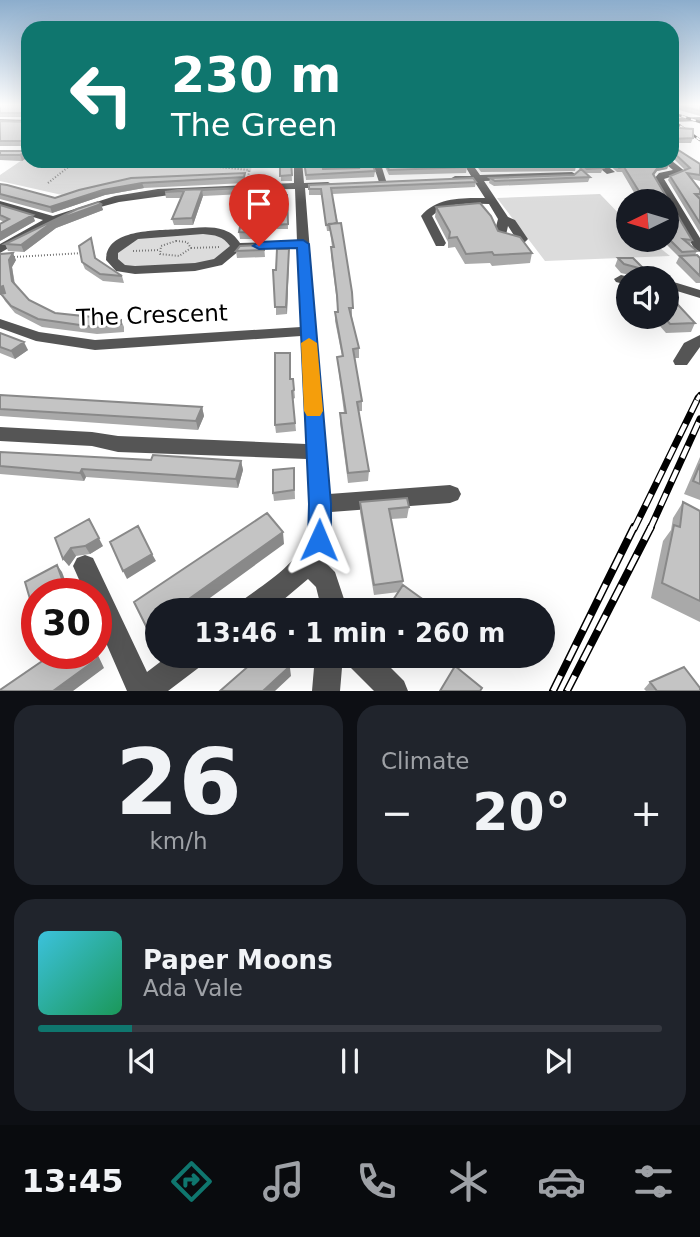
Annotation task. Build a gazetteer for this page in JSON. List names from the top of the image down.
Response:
{
  "streets": {
    "street": ["The Crescent"]
  },
  "north": "left",
  "page": {
    "turn": ["230 m", "The Green"],
    "limit": "30",
    "trip": "13:46 · 1 min · 260 m",
    "tile": [
      ["26", "km/h"],
      "Climate"
    ],
    "heat": ["−", "20°", "+"],
    "song": ["Paper Moons", "Ada Vale"],
    "tabs": "13:45"
  }
}
